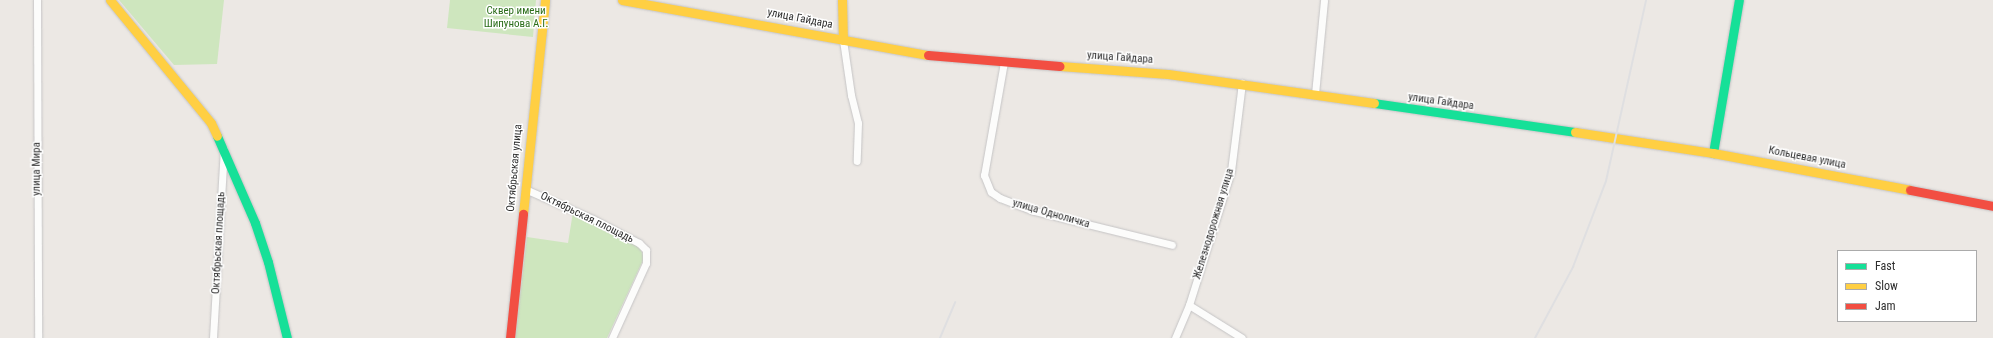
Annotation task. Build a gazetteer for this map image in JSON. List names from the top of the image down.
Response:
{
  "streets": {
    "main road": ["улица Гайдара", "Кольцевая улица", "Октябрьская улица"],
    "street": [
      "улица Мира",
      "улица Одноличка",
      "Октябрьская площадь",
      "Железнодорожная улица"
    ]
  },
  "crossings": [
    ["улица Гайдара", "Кольцевая улица"],
    ["улица Гайдара", "улица Одноличка"],
    ["улица Гайдара", "Железнодорожная улица"],
    ["Октябрьская улица", "Октябрьская площадь"]
  ],
  "parks": ["Сквер имени Шипунова А.Г."],
  "legend": ["Fast", "Slow", "Jam"]
}
